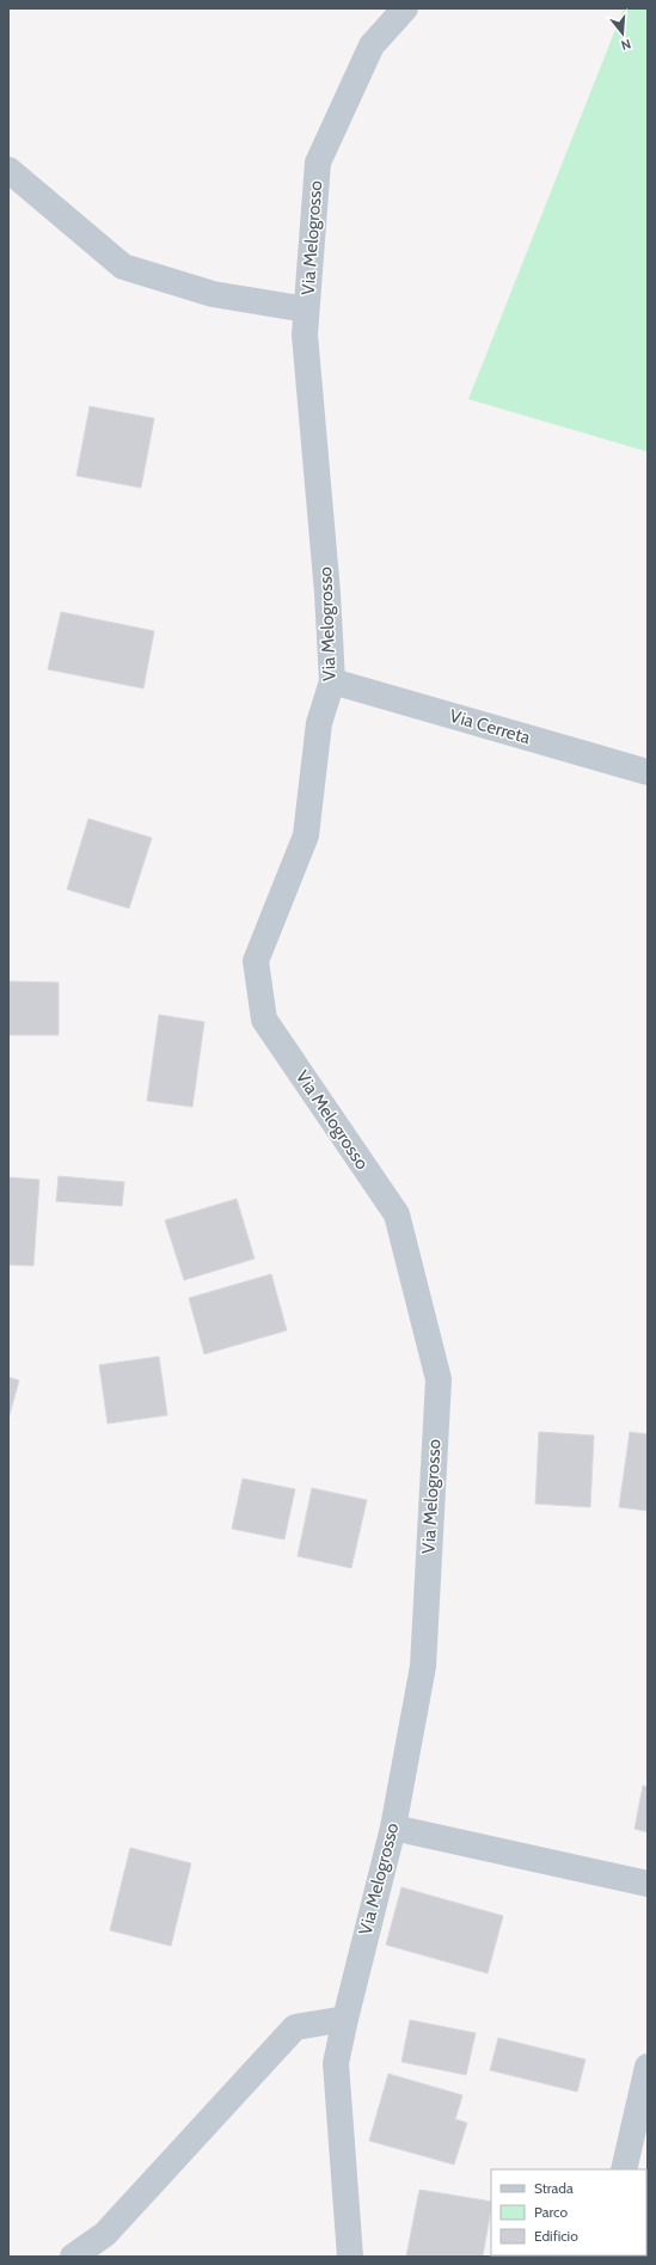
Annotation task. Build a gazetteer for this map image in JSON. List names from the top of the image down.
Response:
{
  "streets": {
    "street": ["Via Melogrosso", "Via Cerreta"]
  },
  "crossings": [
    ["Via Melogrosso", "Via Cerreta"]
  ],
  "legend": ["Strada", "Parco", "Edificio"],
  "north": "bottom"
}
